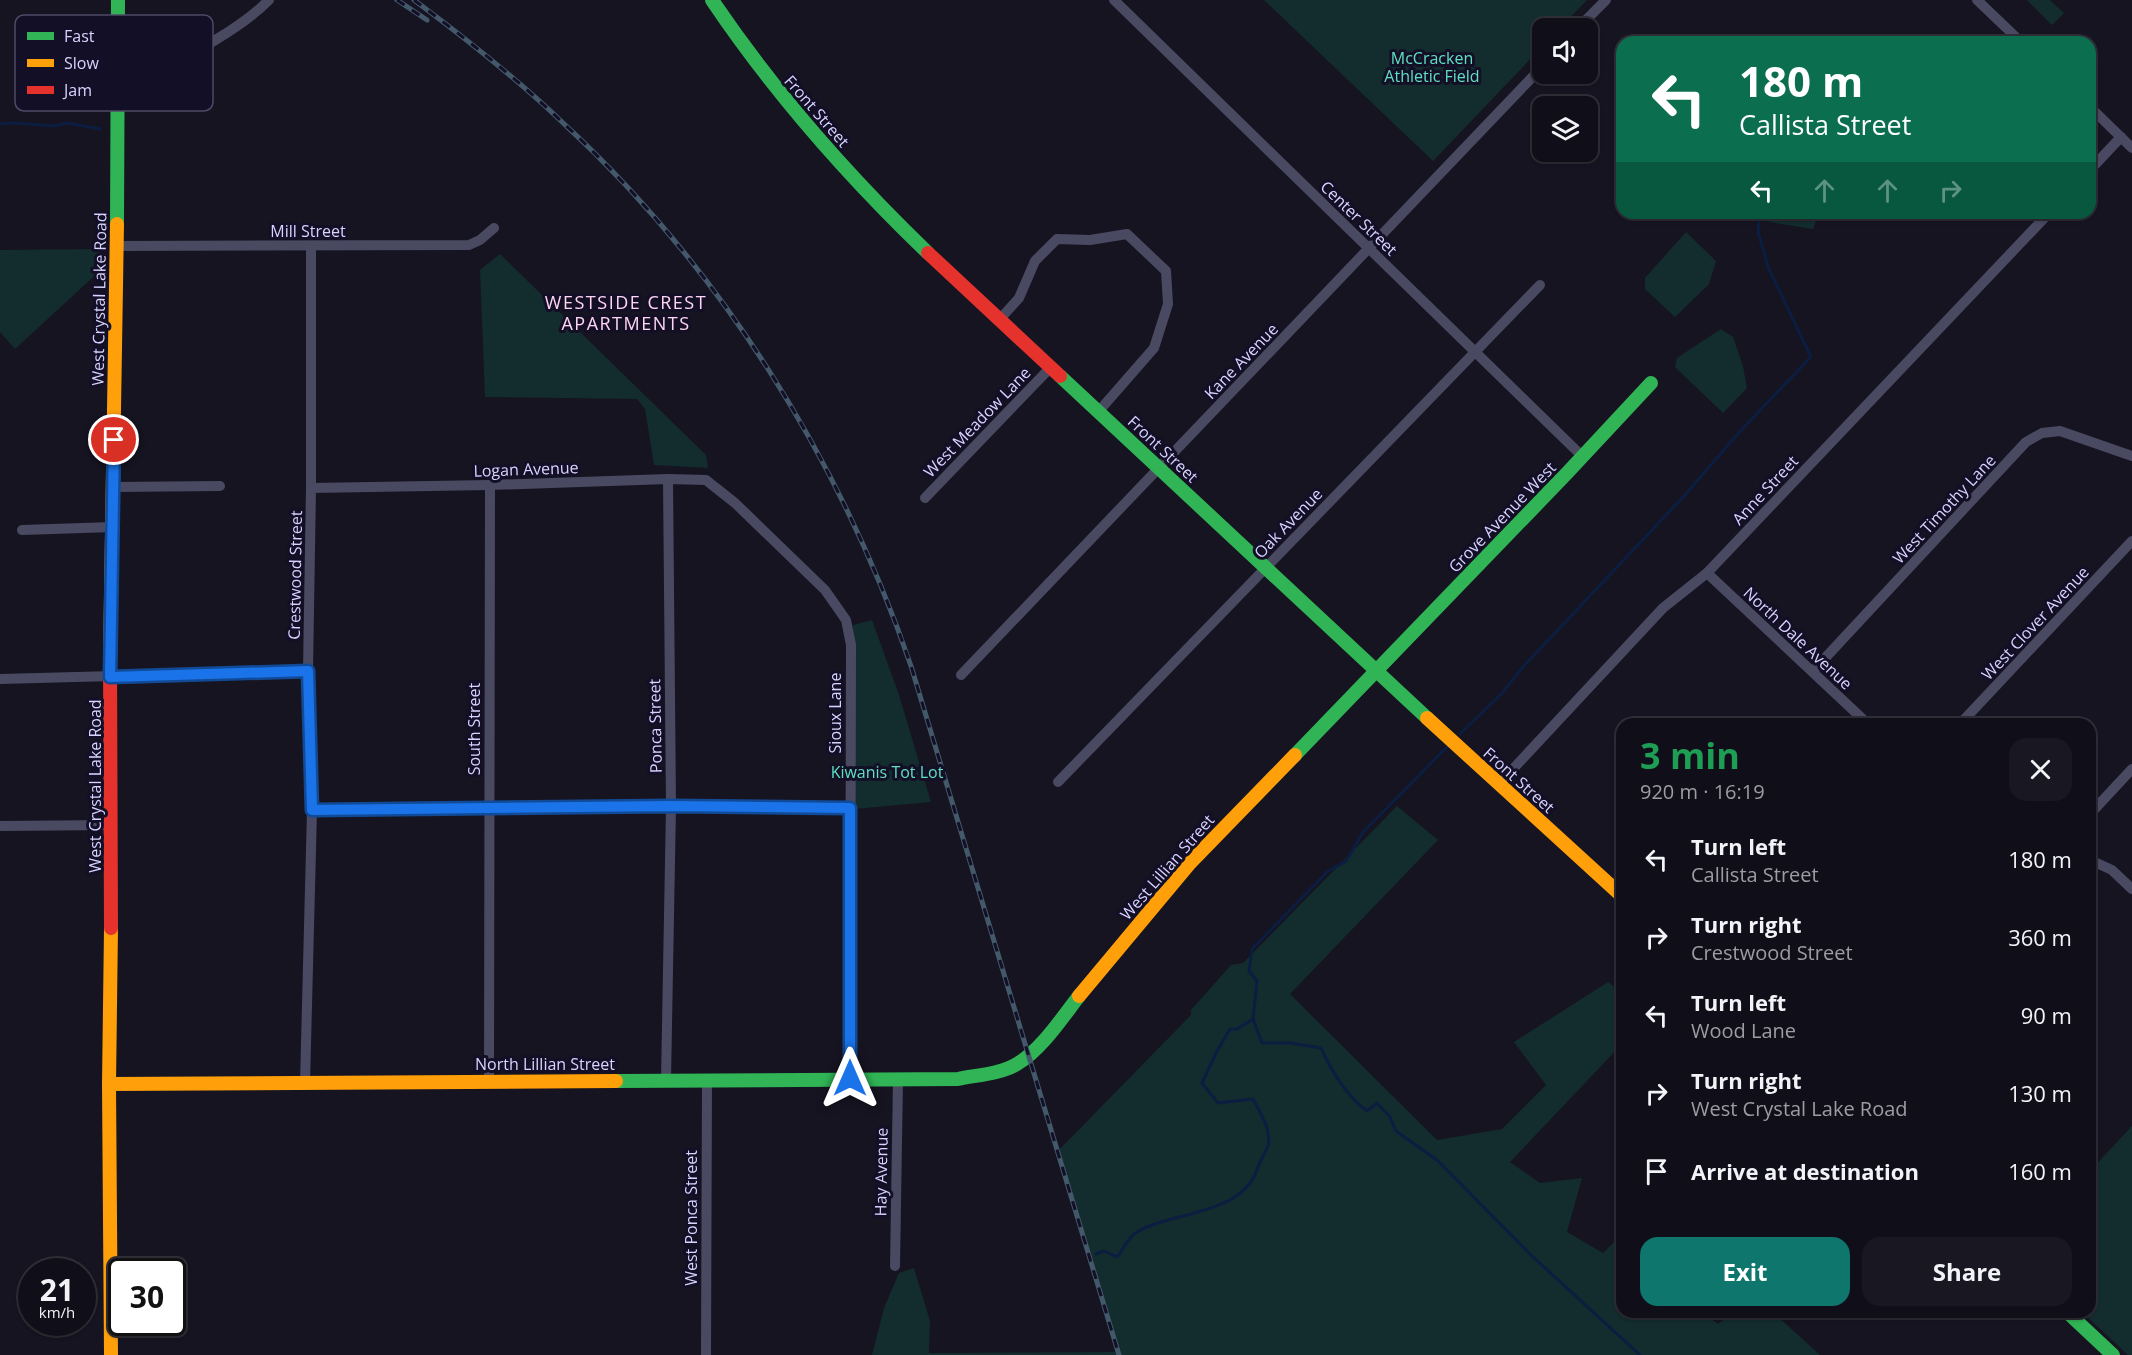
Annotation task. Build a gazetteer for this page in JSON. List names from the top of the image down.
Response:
{
  "streets": {
    "street": [
      "Front Street",
      "Center Street",
      "Mill Street",
      "West Crystal Lake Road",
      "Kane Avenue",
      "West Meadow Lane",
      "Logan Avenue",
      "Anne Street",
      "West Timothy Lane",
      "Grove Avenue West",
      "Oak Avenue",
      "Crestwood Street",
      "West Clover Avenue",
      "North Dale Avenue",
      "Sioux Lane",
      "Ponca Street",
      "South Street",
      "West Lillian Street",
      "North Lillian Street",
      "Hay Avenue",
      "West Ponca Street"
    ]
  },
  "crossings": [
    ["Front Street", "Kane Avenue"],
    ["Front Street", "West Meadow Lane"],
    ["Front Street", "Anne Street"],
    ["Front Street", "Grove Avenue West"],
    ["Front Street", "Oak Avenue"],
    ["Front Street", "West Lillian Street"],
    ["Center Street", "Kane Avenue"],
    ["Center Street", "Grove Avenue West"],
    ["Center Street", "Oak Avenue"],
    ["Mill Street", "West Crystal Lake Road"],
    ["Mill Street", "Crestwood Street"],
    ["West Crystal Lake Road", "North Lillian Street"],
    ["Logan Avenue", "Crestwood Street"],
    ["Logan Avenue", "Sioux Lane"],
    ["Logan Avenue", "Ponca Street"],
    ["Logan Avenue", "South Street"],
    ["Anne Street", "North Dale Avenue"],
    ["West Timothy Lane", "North Dale Avenue"],
    ["Grove Avenue West", "West Lillian Street"],
    ["Crestwood Street", "North Lillian Street"],
    ["Sioux Lane", "North Lillian Street"],
    ["Ponca Street", "North Lillian Street"],
    ["South Street", "North Lillian Street"],
    ["West Lillian Street", "North Lillian Street"],
    ["North Lillian Street", "Hay Avenue"],
    ["North Lillian Street", "West Ponca Street"]
  ],
  "districts": ["WESTSIDE CREST APARTMENTS"],
  "parks": ["McCracken Athletic Field", "Kiwanis Tot Lot"],
  "legend": ["Fast", "Slow", "Jam"],
  "page": {
    "turn": ["180 m", "Callista Street"],
    "heading": ["3 min", "920 m · 16:19"],
    "list": [
      {
        "name": "Turn left",
        "note": "Callista Street",
        "value": "180 m"
      },
      {
        "name": "Turn right",
        "note": "Crestwood Street",
        "value": "360 m"
      },
      {
        "name": "Turn left",
        "note": "Wood Lane",
        "value": "90 m"
      },
      {
        "name": "Turn right",
        "note": "West Crystal Lake Road",
        "value": "130 m"
      },
      {
        "name": "Arrive at destination",
        "value": "160 m"
      }
    ],
    "buttons": ["Exit", "Share"],
    "speed": "21 km/h",
    "limit": "30"
  }
}
